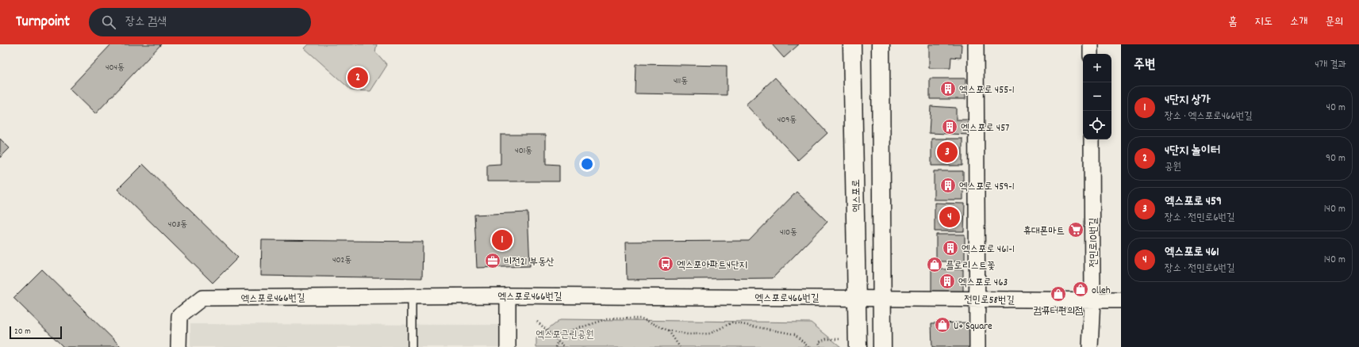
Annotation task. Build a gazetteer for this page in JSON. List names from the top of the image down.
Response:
{
  "streets": {
    "main road": ["엑스포로"],
    "street": ["전민로10번길", "엑스포로466번길", "전민로58번길"]
  },
  "crossings": [
    ["엑스포로", "엑스포로466번길"],
    ["엑스포로", "전민로58번길"],
    ["전민로10번길", "전민로58번길"],
    ["엑스포로466번길", "전민로58번길"]
  ],
  "parks": ["엑스포근린공원"],
  "places": {
    "building": [
      "엑스포로 455-1",
      "엑스포로 457",
      "엑스포로 459-1",
      "엑스포로 461-1",
      "엑스포로 463"
    ],
    "supermarket": ["휴대폰마트"],
    "office": ["비전21 부동산"],
    "bus stop": ["엑스포아파트4단지"],
    "shop": [
      "플로리스트꽃",
      "olleh",
      "컴퓨터편의점",
      "U+ Square"
    ]
  },
  "house_numbers": [
    "404동",
    "411동",
    "409동",
    "401동",
    "403동",
    "410동",
    "402동"
  ],
  "scale_bar": "20 m",
  "page": {
    "header": "Turnpoint",
    "search": "장소 검색",
    "nav": [
      "홈",
      "지도",
      "소개",
      "문의"
    ],
    "heading": ["주변", "4개 결과"],
    "map_buttons": ["+", "−"],
    "pins": [
      "2",
      "3",
      "4",
      "1"
    ],
    "list": [
      {
        "mark": "1",
        "name": "4단지 상가",
        "note": "장소 · 엑스포로466번길",
        "value": "40 m"
      },
      {
        "mark": "2",
        "name": "4단지 놀이터",
        "note": "공원",
        "value": "90 m"
      },
      {
        "mark": "3",
        "name": "엑스포로 459",
        "note": "장소 · 전민로6번길",
        "value": "140 m"
      },
      {
        "mark": "4",
        "name": "엑스포로 461",
        "note": "장소 · 전민로6번길",
        "value": "140 m"
      }
    ],
    "scale": "20 m"
  }
}
